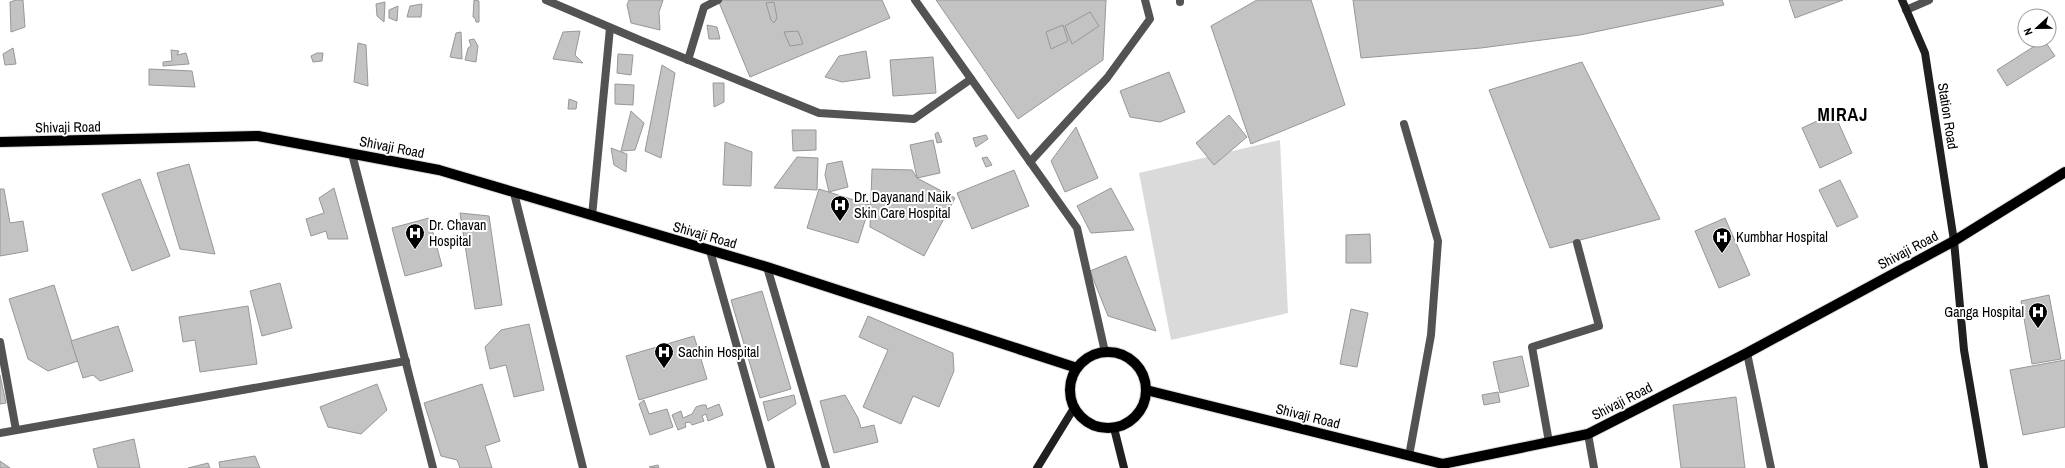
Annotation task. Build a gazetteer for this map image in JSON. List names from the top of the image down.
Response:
{
  "streets": {
    "main road": ["Station Road", "Shivaji Road"]
  },
  "crossings": [
    ["Station Road", "Shivaji Road"]
  ],
  "districts": ["MIRAJ"],
  "places": {
    "hospital": [
      "Dr. Dayanand Naik Skin Care Hospital",
      "Dr. Chavan Hospital",
      "Kumbhar Hospital",
      "Ganga Hospital",
      "Sachin Hospital"
    ]
  },
  "north": "left"
}
